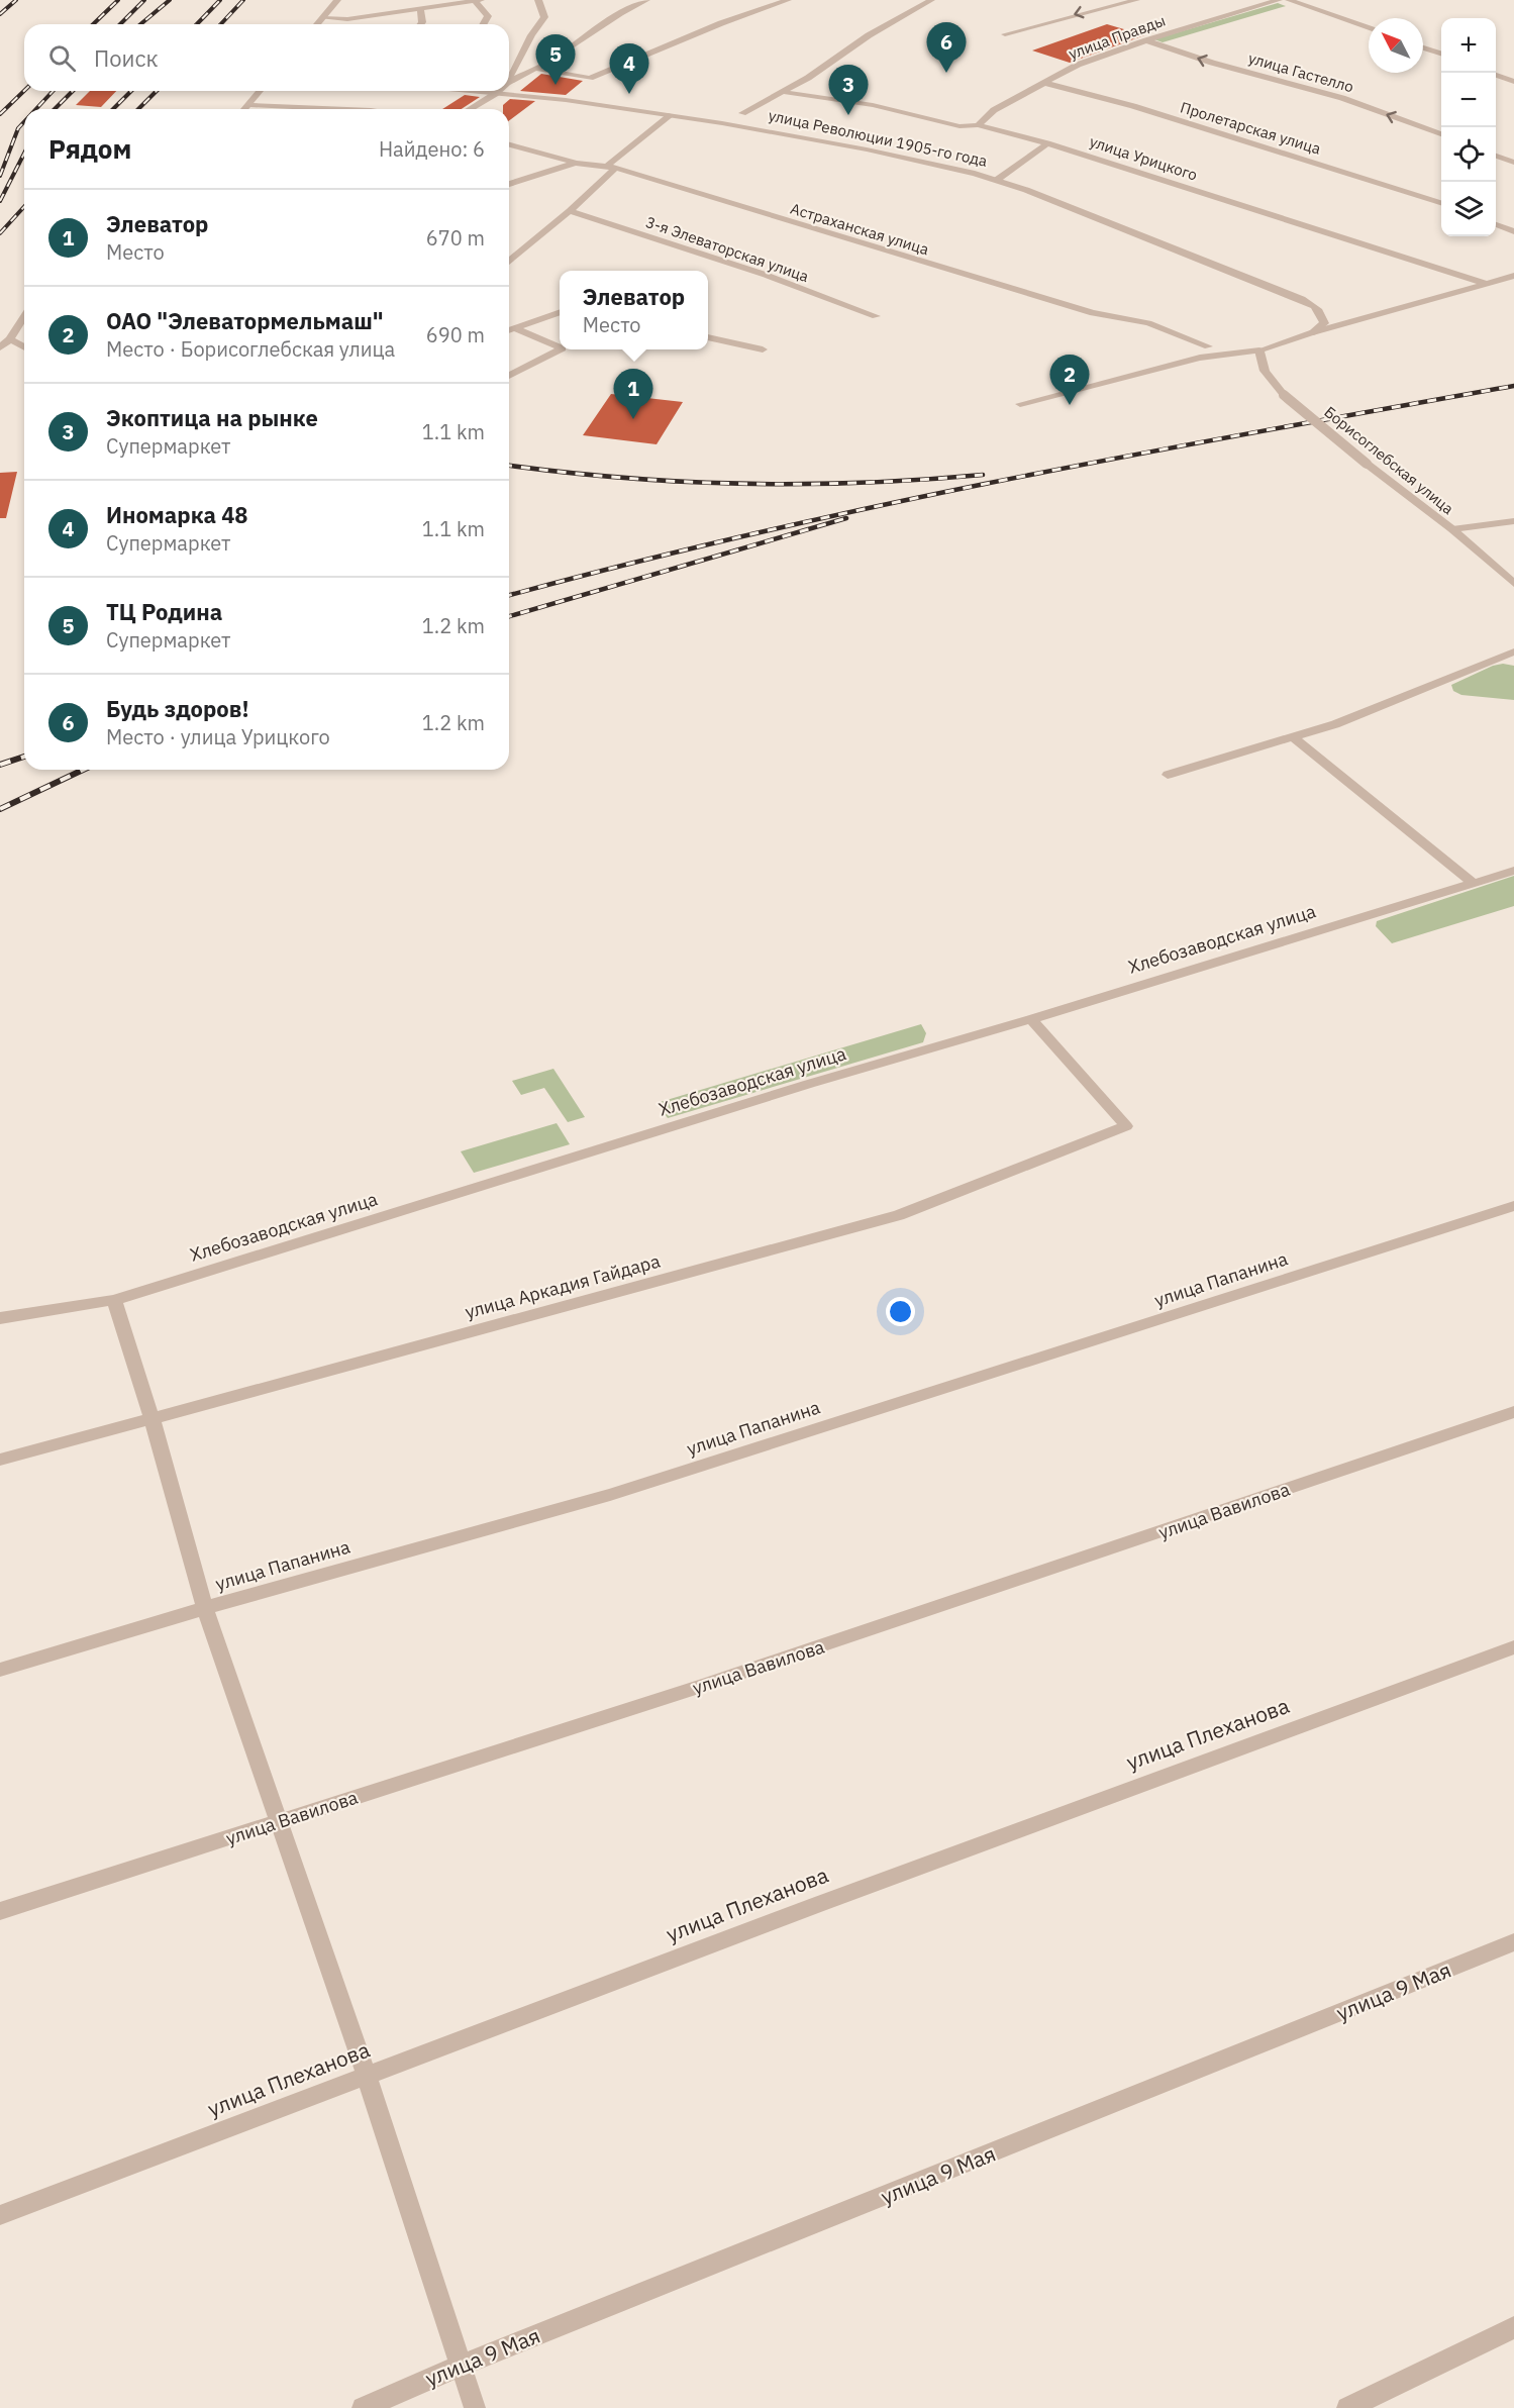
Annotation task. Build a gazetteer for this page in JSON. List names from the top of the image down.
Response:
{
  "streets": {
    "street": [
      "улица Правды",
      "улица Гастелло",
      "Пролетарская улица",
      "улица Революции 1905-го года",
      "улица Урицкого",
      "Астраханская улица",
      "3-я Элеваторская улица",
      "Борисоглебская улица",
      "Хлебозаводская улица",
      "улица Папанина",
      "улица Аркадия Гайдара",
      "улица Вавилова",
      "улица Плеханова",
      "улица 9 Мая"
    ]
  },
  "crossings": [
    ["улица Правды", "улица Гастелло"],
    ["улица Правды", "Пролетарская улица"],
    ["улица Правды", "улица Урицкого"],
    ["Хлебозаводская улица", "улица Аркадия Гайдара"]
  ],
  "north": "top left",
  "page": {
    "map_buttons": ["+", "−"],
    "pins": [
      "6",
      "5",
      "4",
      "3",
      "2",
      "1"
    ],
    "search": "Поиск",
    "heading": ["Рядом", "Найдено: 6"],
    "list": [
      {
        "mark": "1",
        "name": "Элеватор",
        "note": "Место",
        "value": "670 m"
      },
      {
        "mark": "2",
        "name": "ОАО \"Элеватормельмаш\"",
        "note": "Место · Борисоглебская улица",
        "value": "690 m"
      },
      {
        "mark": "3",
        "name": "Экоптица на рынке",
        "note": "Супермаркет",
        "value": "1.1 km"
      },
      {
        "mark": "4",
        "name": "Иномарка 48",
        "note": "Супермаркет",
        "value": "1.1 km"
      },
      {
        "mark": "5",
        "name": "ТЦ Родина",
        "note": "Супермаркет",
        "value": "1.2 km"
      },
      {
        "mark": "6",
        "name": "Будь здоров!",
        "note": "Место · улица Урицкого",
        "value": "1.2 km"
      }
    ],
    "popup": ["Элеватор", "Место"]
  }
}
